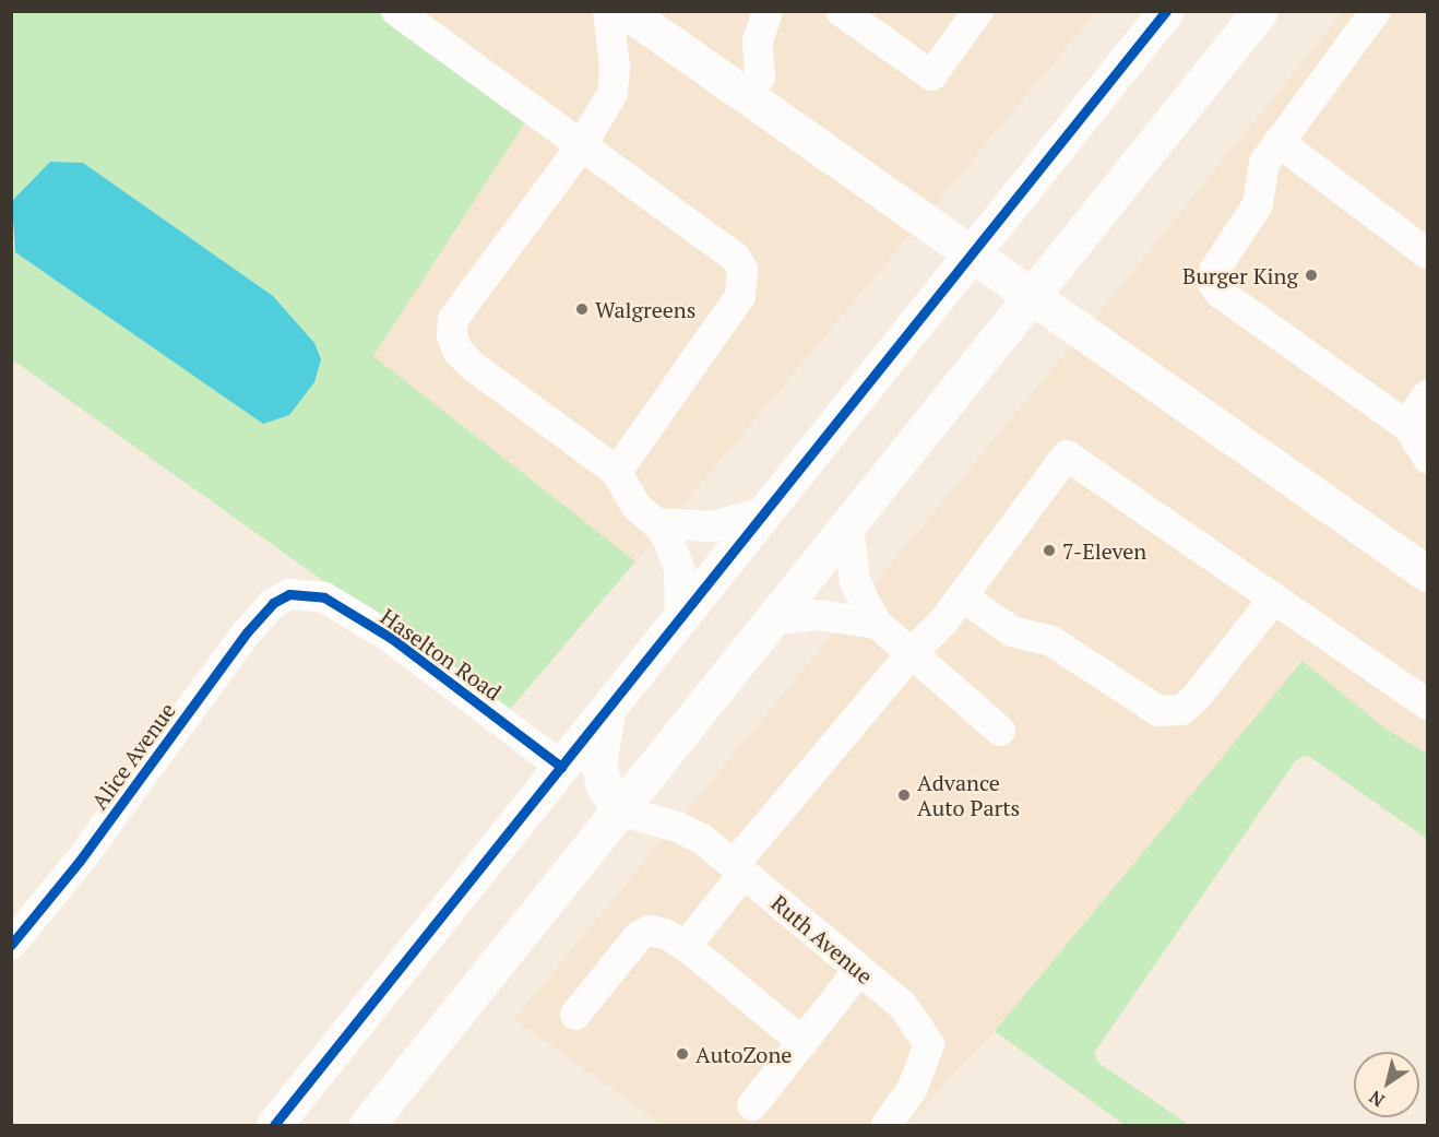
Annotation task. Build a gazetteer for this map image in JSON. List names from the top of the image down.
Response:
{
  "streets": {
    "street": ["Haselton Road", "Alice Avenue", "Ruth Avenue"]
  },
  "crossings": [
    ["Haselton Road", "Alice Avenue"]
  ],
  "places": [
    "Burger King",
    "Walgreens",
    "7-Eleven",
    "Advance Auto Parts",
    "AutoZone"
  ],
  "north": "bottom left"
}
